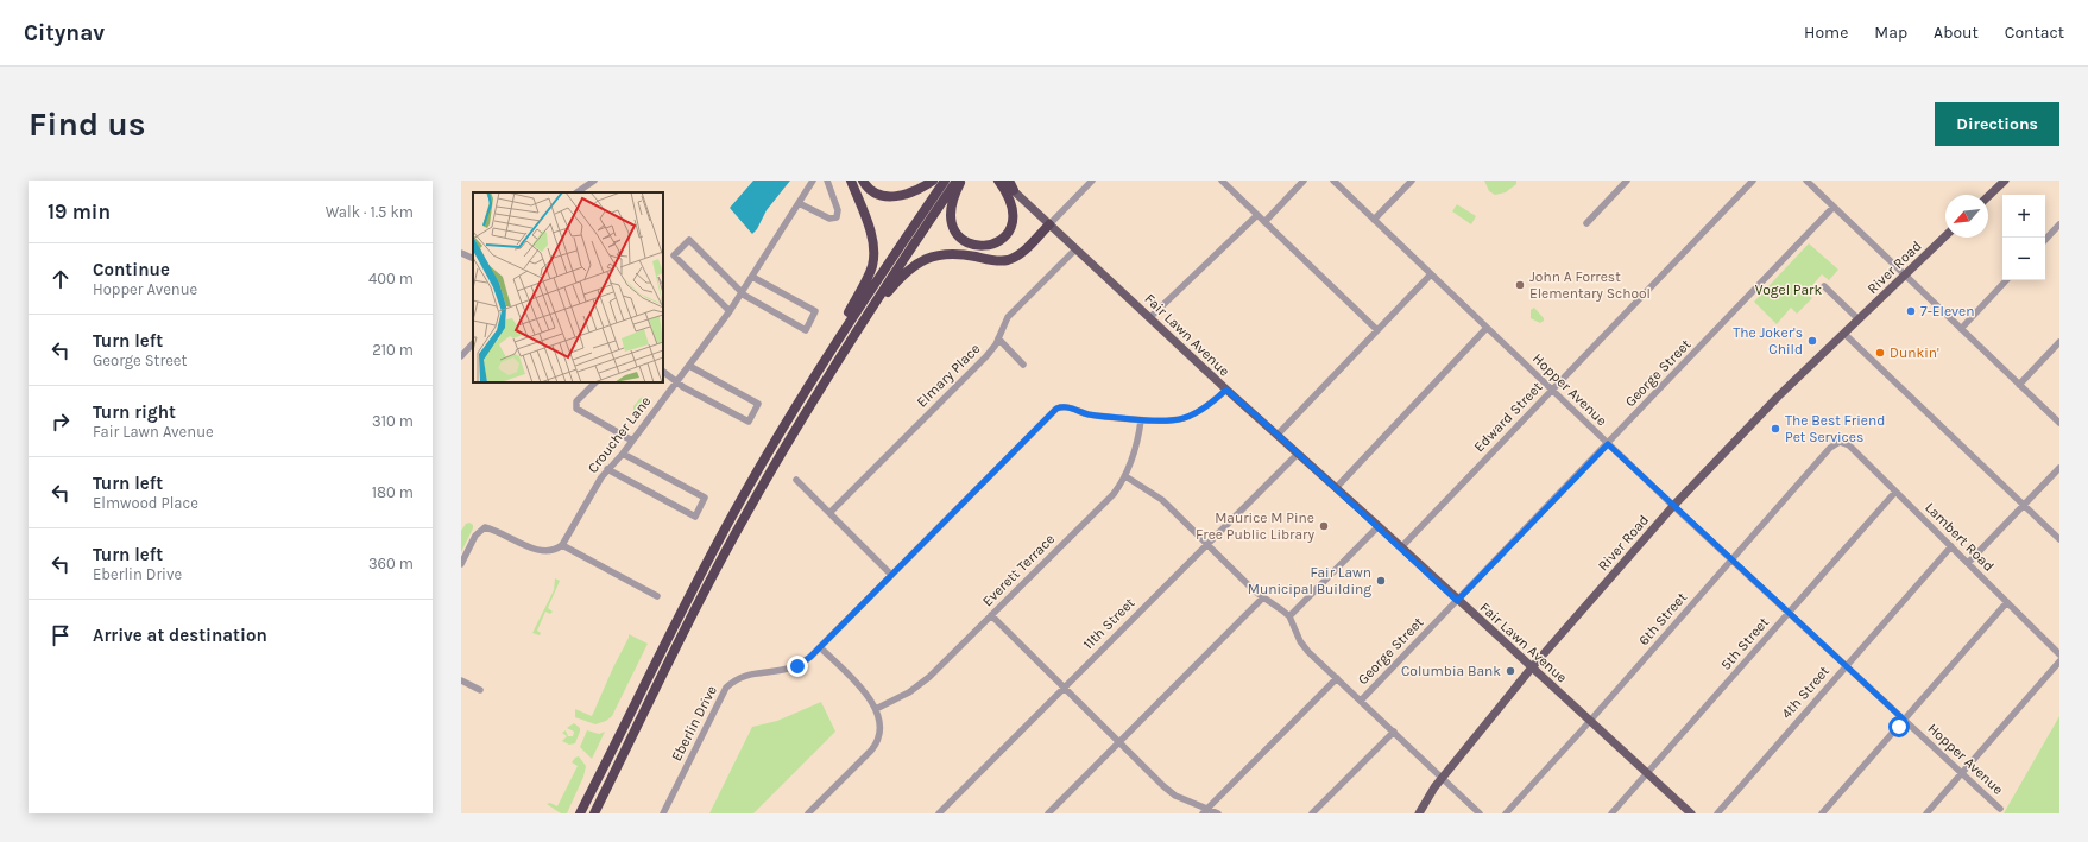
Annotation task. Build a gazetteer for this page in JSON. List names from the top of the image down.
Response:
{
  "streets": {
    "main road": ["River Road", "Fair Lawn Avenue"],
    "street": [
      "George Street",
      "Elmary Place",
      "Hopper Avenue",
      "Edward Street",
      "Croucher Lane",
      "Lambert Road",
      "Everett Terrace",
      "6th Street",
      "11th Street",
      "5th Street",
      "4th Street",
      "Eberlin Drive"
    ]
  },
  "crossings": [
    ["River Road", "Fair Lawn Avenue"],
    ["River Road", "Hopper Avenue"],
    ["Fair Lawn Avenue", "George Street"],
    ["Fair Lawn Avenue", "Elmary Place"],
    ["Fair Lawn Avenue", "Edward Street"],
    ["Fair Lawn Avenue", "6th Street"],
    ["Fair Lawn Avenue", "11th Street"],
    ["Fair Lawn Avenue", "5th Street"],
    ["George Street", "Hopper Avenue"],
    ["Hopper Avenue", "Edward Street"],
    ["Hopper Avenue", "6th Street"],
    ["Hopper Avenue", "5th Street"],
    ["Hopper Avenue", "4th Street"],
    ["Lambert Road", "6th Street"],
    ["Lambert Road", "5th Street"],
    ["Lambert Road", "4th Street"],
    ["Everett Terrace", "Eberlin Drive"]
  ],
  "parks": ["Vogel Park"],
  "places": [
    "John A Forrest Elementary School",
    "7-Eleven",
    "The Joker's Child",
    "Dunkin'",
    "The Best Friend Pet Services",
    "Maurice M Pine Free Public Library",
    "Fair Lawn Municipal Building",
    "Columbia Bank"
  ],
  "north": "bottom left",
  "page": {
    "header": "Citynav",
    "nav": [
      "Home",
      "Map",
      "About",
      "Contact"
    ],
    "buttons": "Directions",
    "title": "Find us",
    "heading": ["19 min", "Walk · 1.5 km"],
    "map_buttons": ["+", "−"],
    "list": [
      ["Continue", "Hopper Avenue", "400 m"],
      ["Turn left", "George Street", "210 m"],
      ["Turn right", "Fair Lawn Avenue", "310 m"],
      ["Turn left", "Elmwood Place", "180 m"],
      ["Turn left", "Eberlin Drive", "360 m"],
      "Arrive at destination"
    ]
  }
}
